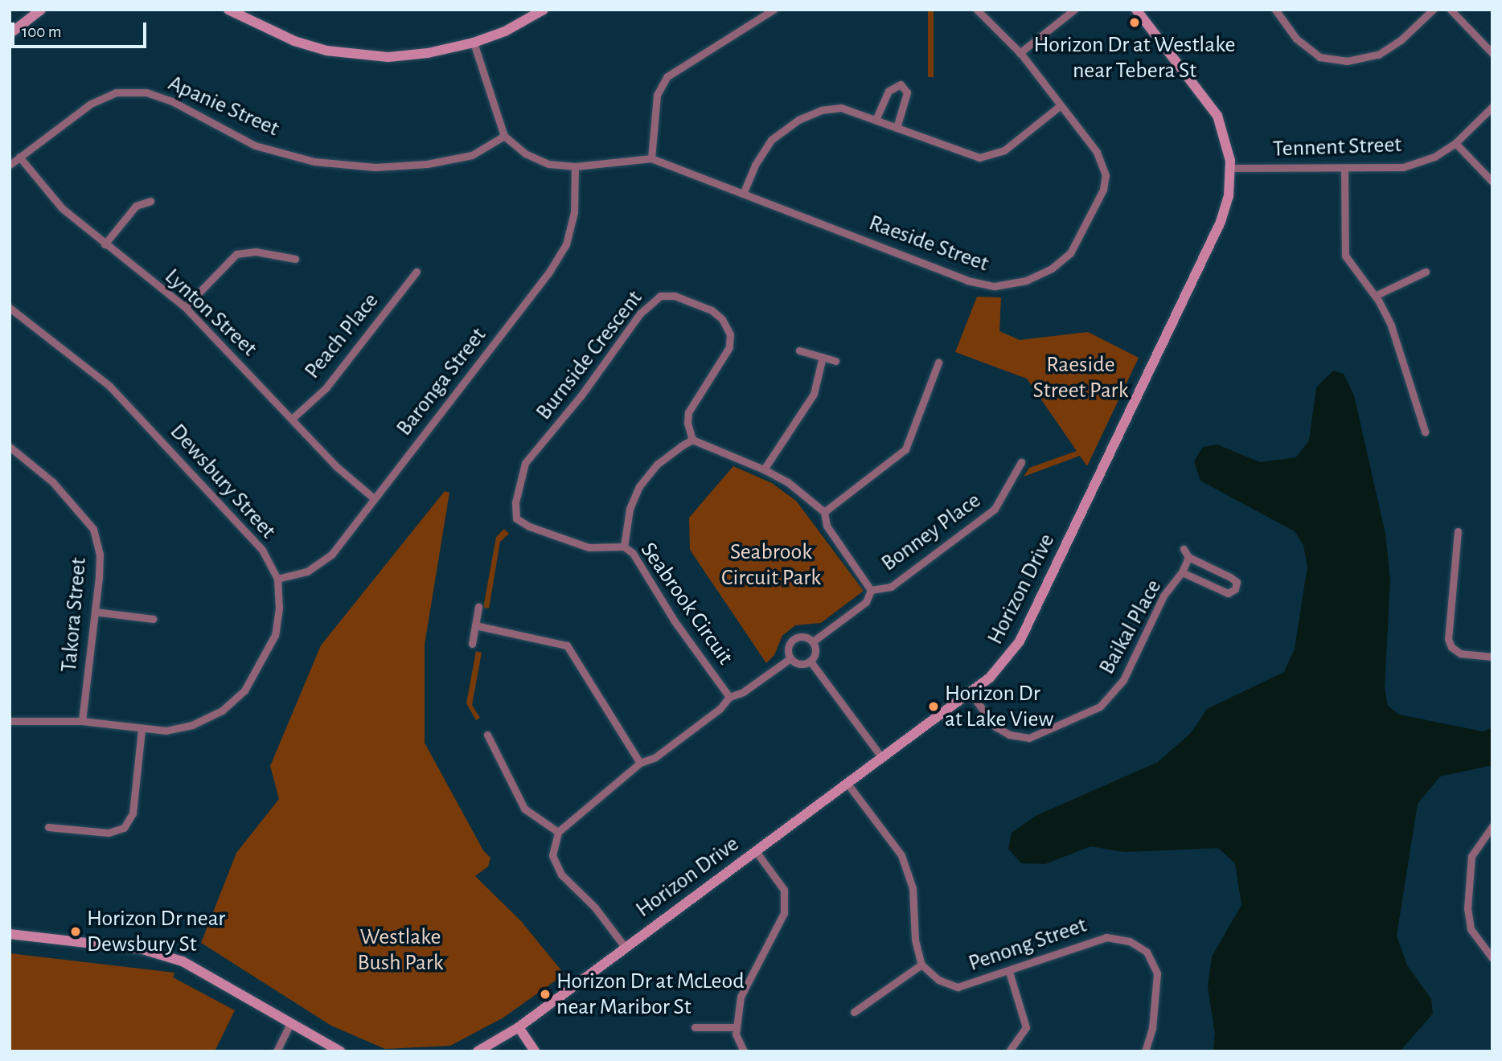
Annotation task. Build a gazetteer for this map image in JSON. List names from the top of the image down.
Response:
{
  "streets": {
    "street": [
      "Apanie Street",
      "Tennent Street",
      "Raeside Street",
      "Lynton Street",
      "Peach Place",
      "Burnside Crescent",
      "Baronga Street",
      "Dewsbury Street",
      "Bonney Place",
      "Horizon Drive",
      "Seabrook Circuit",
      "Takora Street",
      "Baikal Place",
      "Penong Street"
    ]
  },
  "crossings": [
    ["Apanie Street", "Raeside Street"],
    ["Apanie Street", "Lynton Street"],
    ["Tennent Street", "Horizon Drive"],
    ["Raeside Street", "Baronga Street"],
    ["Lynton Street", "Peach Place"],
    ["Lynton Street", "Baronga Street"],
    ["Burnside Crescent", "Seabrook Circuit"],
    ["Baronga Street", "Dewsbury Street"],
    ["Horizon Drive", "Baikal Place"]
  ],
  "parks": ["Raeside Street Park", "Seabrook Circuit Park", "Westlake Bush Park"],
  "places": [
    "Horizon Dr at Westlake near Tebera St",
    "Horizon Dr at Lake View",
    "Horizon Dr near Dewsbury St",
    "Horizon Dr at McLeod near Maribor St"
  ],
  "scale_bar": "100 m"
}
